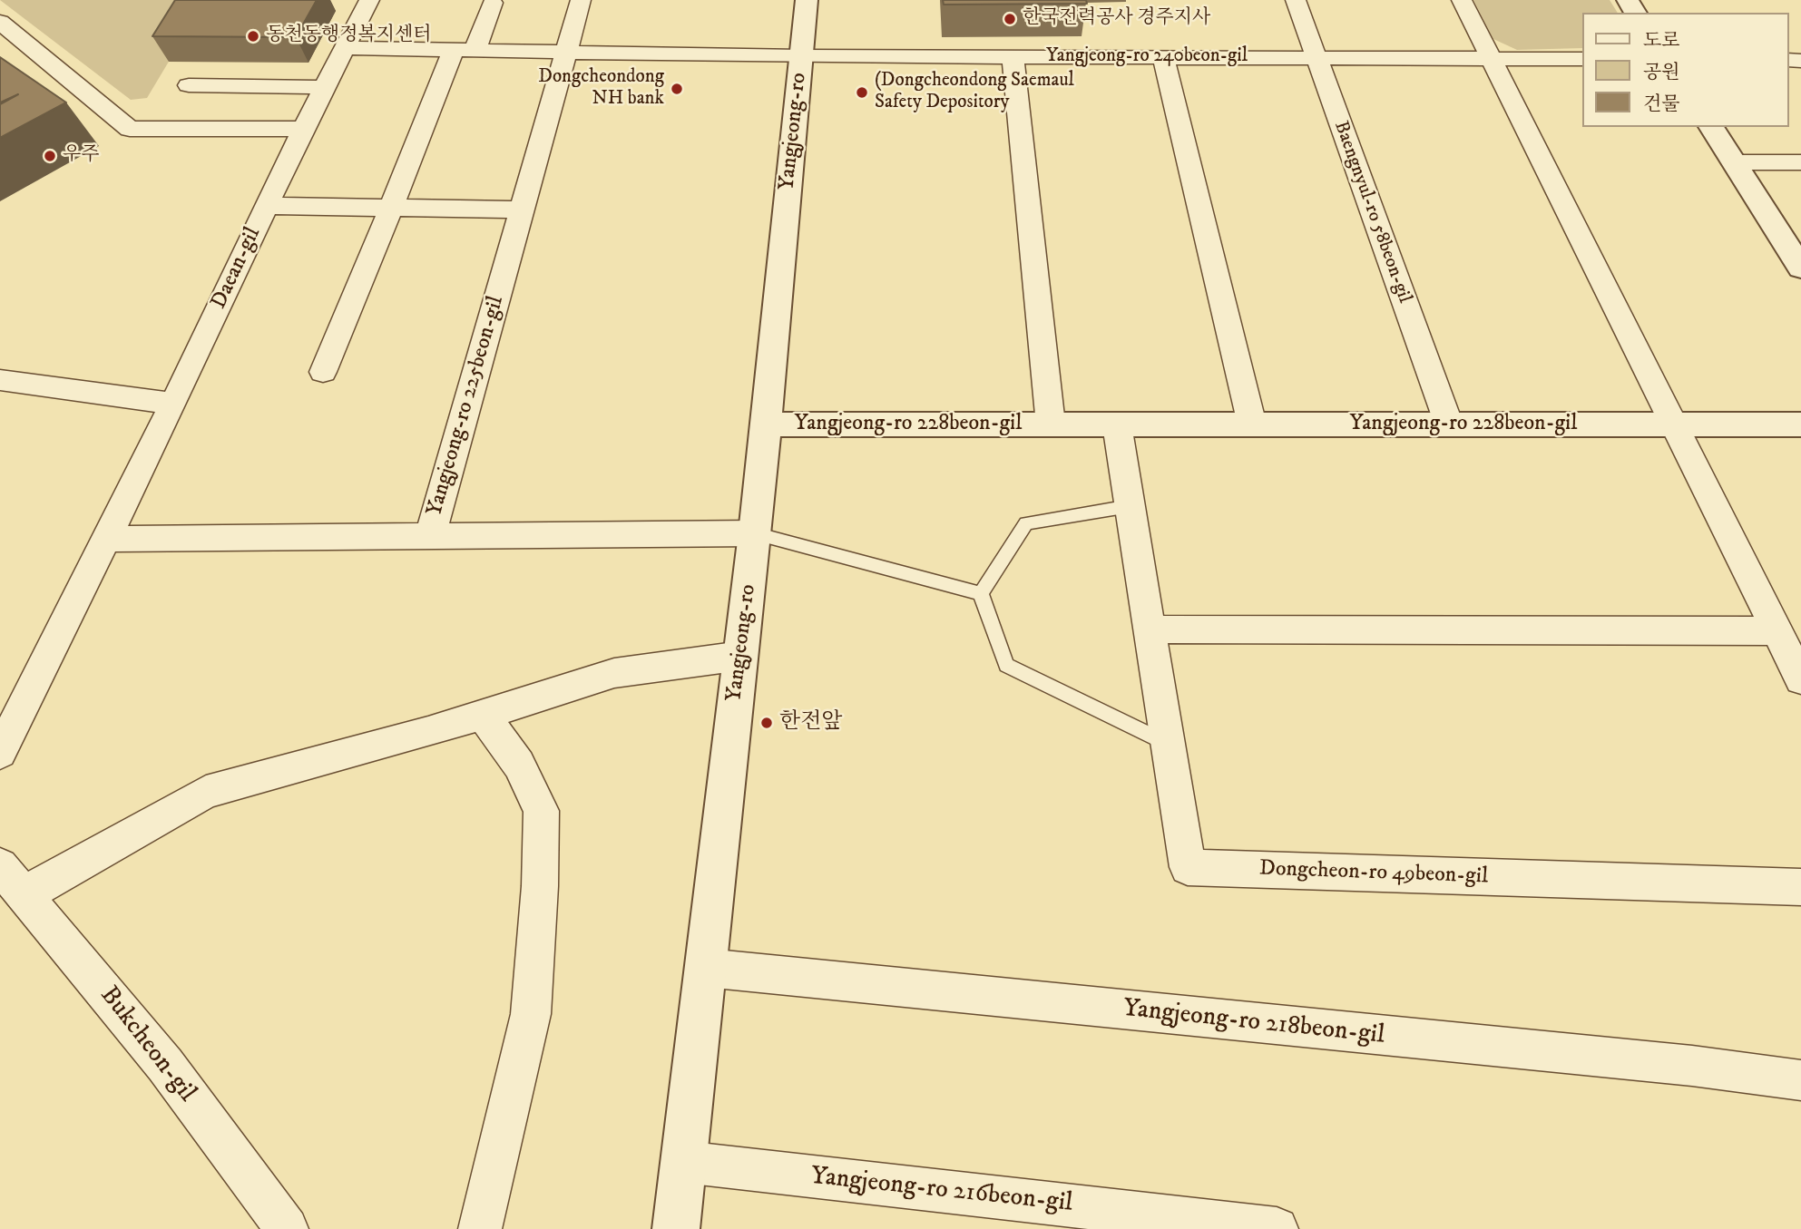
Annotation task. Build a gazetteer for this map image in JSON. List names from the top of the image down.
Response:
{
  "streets": {
    "street": [
      "Yangjeong-ro 240beon-gil",
      "Yangjeong-ro",
      "Baengnyul-ro 58beon-gil",
      "Daean-gil",
      "Yangjeong-ro 225beon-gil",
      "Yangjeong-ro 228beon-gil",
      "Dongcheon-ro 49beon-gil",
      "Yangjeong-ro 218beon-gil",
      "Bukcheon-gil",
      "Yangjeong-ro 216beon-gil"
    ]
  },
  "crossings": [
    ["Yangjeong-ro 240beon-gil", "Yangjeong-ro"],
    ["Yangjeong-ro 240beon-gil", "Baengnyul-ro 58beon-gil"],
    ["Yangjeong-ro 240beon-gil", "Yangjeong-ro 228beon-gil"],
    ["Yangjeong-ro", "Daean-gil"],
    ["Yangjeong-ro", "Yangjeong-ro 225beon-gil"],
    ["Yangjeong-ro", "Yangjeong-ro 228beon-gil"],
    ["Yangjeong-ro", "Yangjeong-ro 218beon-gil"],
    ["Yangjeong-ro", "Yangjeong-ro 216beon-gil"],
    ["Baengnyul-ro 58beon-gil", "Yangjeong-ro 228beon-gil"],
    ["Yangjeong-ro 228beon-gil", "Dongcheon-ro 49beon-gil"]
  ],
  "places": [
    "한국전력공사 경주지사",
    "동천동행정복지센터",
    "Dongcheondong NH bank",
    "(Dongcheondong Saemaul Safety Depository",
    "우주",
    "한전앞"
  ],
  "legend": ["도로", "공원", "건물"]
}
